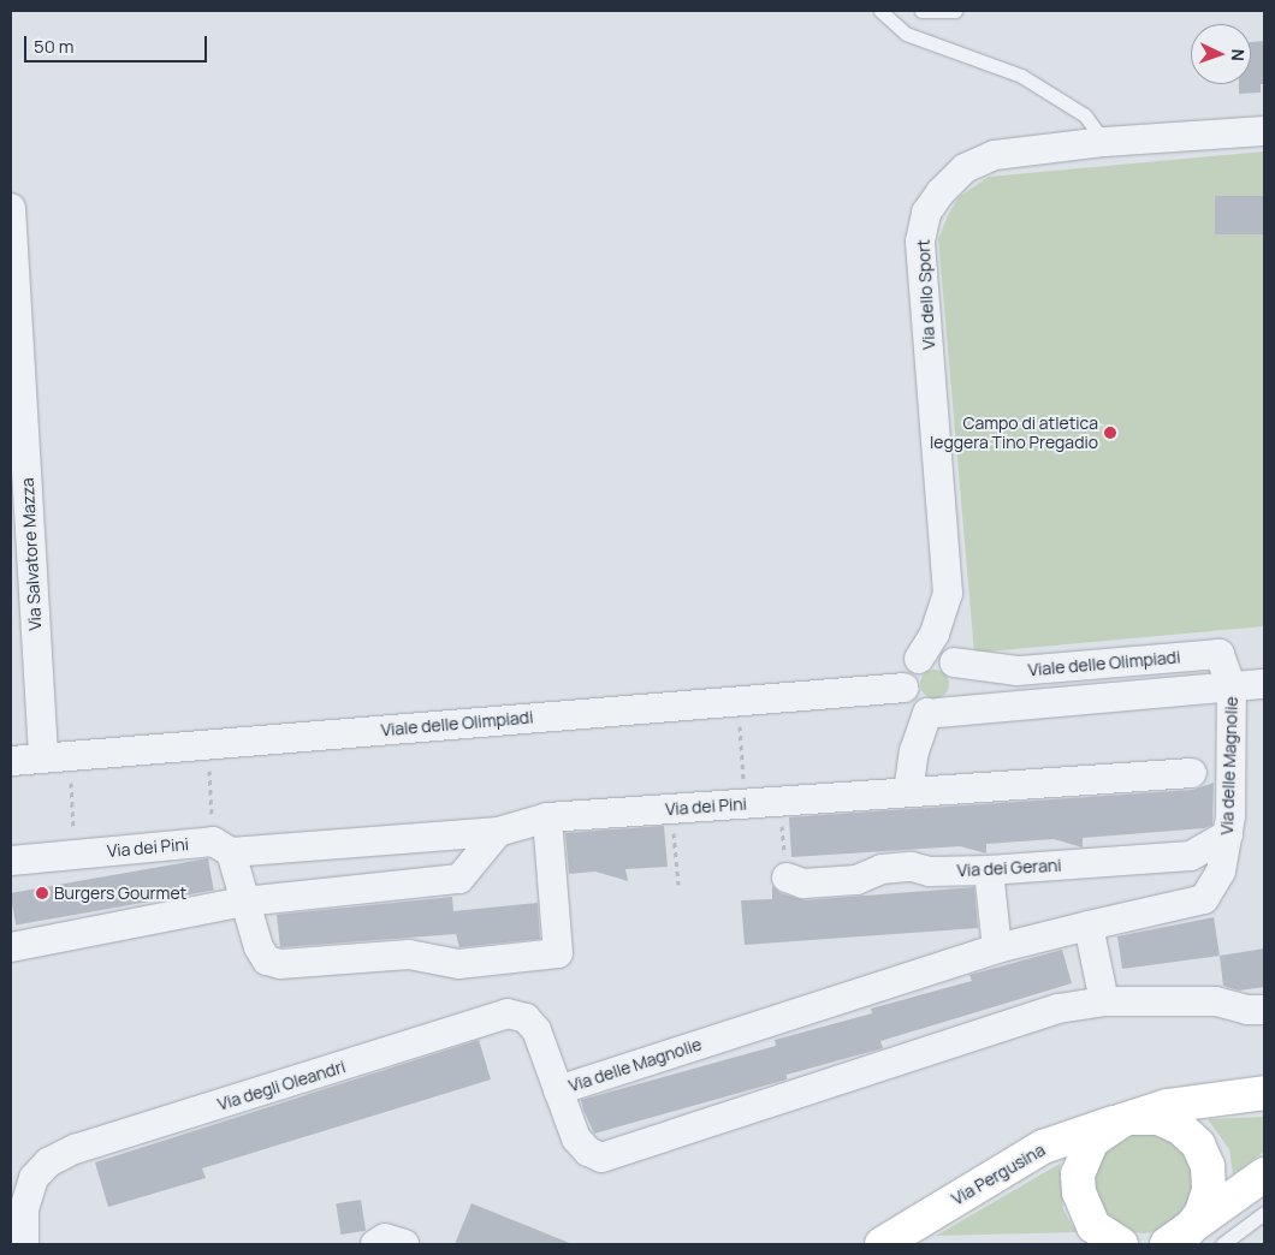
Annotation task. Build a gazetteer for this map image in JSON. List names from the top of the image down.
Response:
{
  "streets": {
    "main road": ["Via Pergusina"],
    "street": [
      "Via dello Sport",
      "Via Salvatore Mazza",
      "Viale delle Olimpiadi",
      "Via delle Magnolie",
      "Via dei Pini",
      "Via dei Gerani",
      "Via degli Oleandri"
    ]
  },
  "crossings": [
    ["Via dello Sport", "Viale delle Olimpiadi"],
    ["Via Salvatore Mazza", "Viale delle Olimpiadi"],
    ["Viale delle Olimpiadi", "Via delle Magnolie"],
    ["Via delle Magnolie", "Via dei Gerani"],
    ["Via delle Magnolie", "Via degli Oleandri"]
  ],
  "places": ["Campo di atletica leggera Tino Pregadio", "Burgers Gourmet"],
  "scale_bar": "50 m",
  "north": "right"
}
